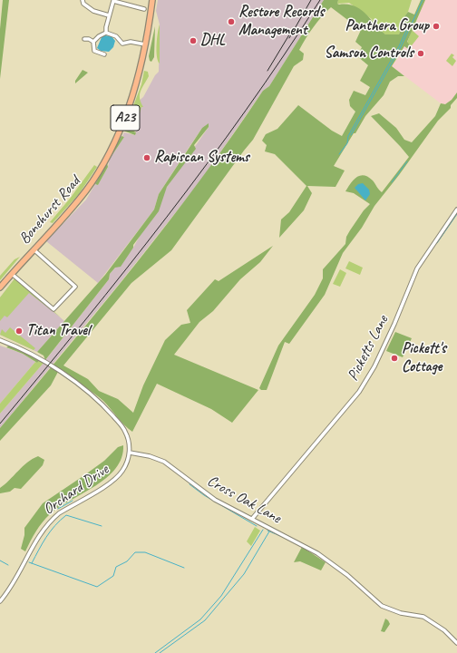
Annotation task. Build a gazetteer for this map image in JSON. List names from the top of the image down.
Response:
{
  "streets": {
    "main road": ["A23", "Bonehurst Road"],
    "street": ["Picketts Lane", "Orchard Drive", "Cross Oak Lane"]
  },
  "crossings": [
    ["Picketts Lane", "Cross Oak Lane"],
    ["Orchard Drive", "Cross Oak Lane"]
  ],
  "places": [
    "Restore Records Management",
    "Panthera Group",
    "DHL",
    "Samson Controls",
    "Rapiscan Systems",
    "Titan Travel",
    "Pickett's Cottage"
  ]
}
